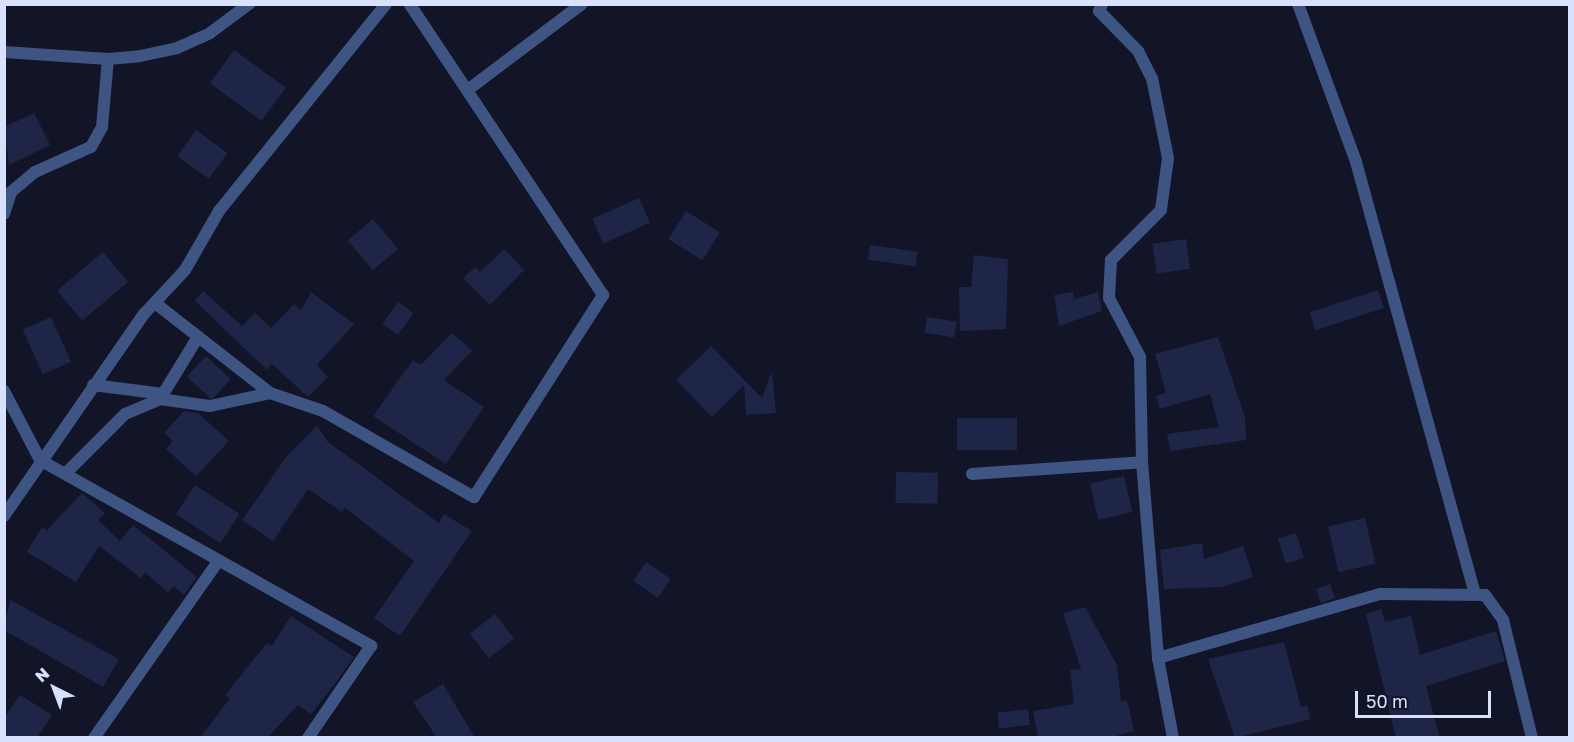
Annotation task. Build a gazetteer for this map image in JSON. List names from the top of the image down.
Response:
{
  "scale_bar": "50 m",
  "north": "top left"
}
